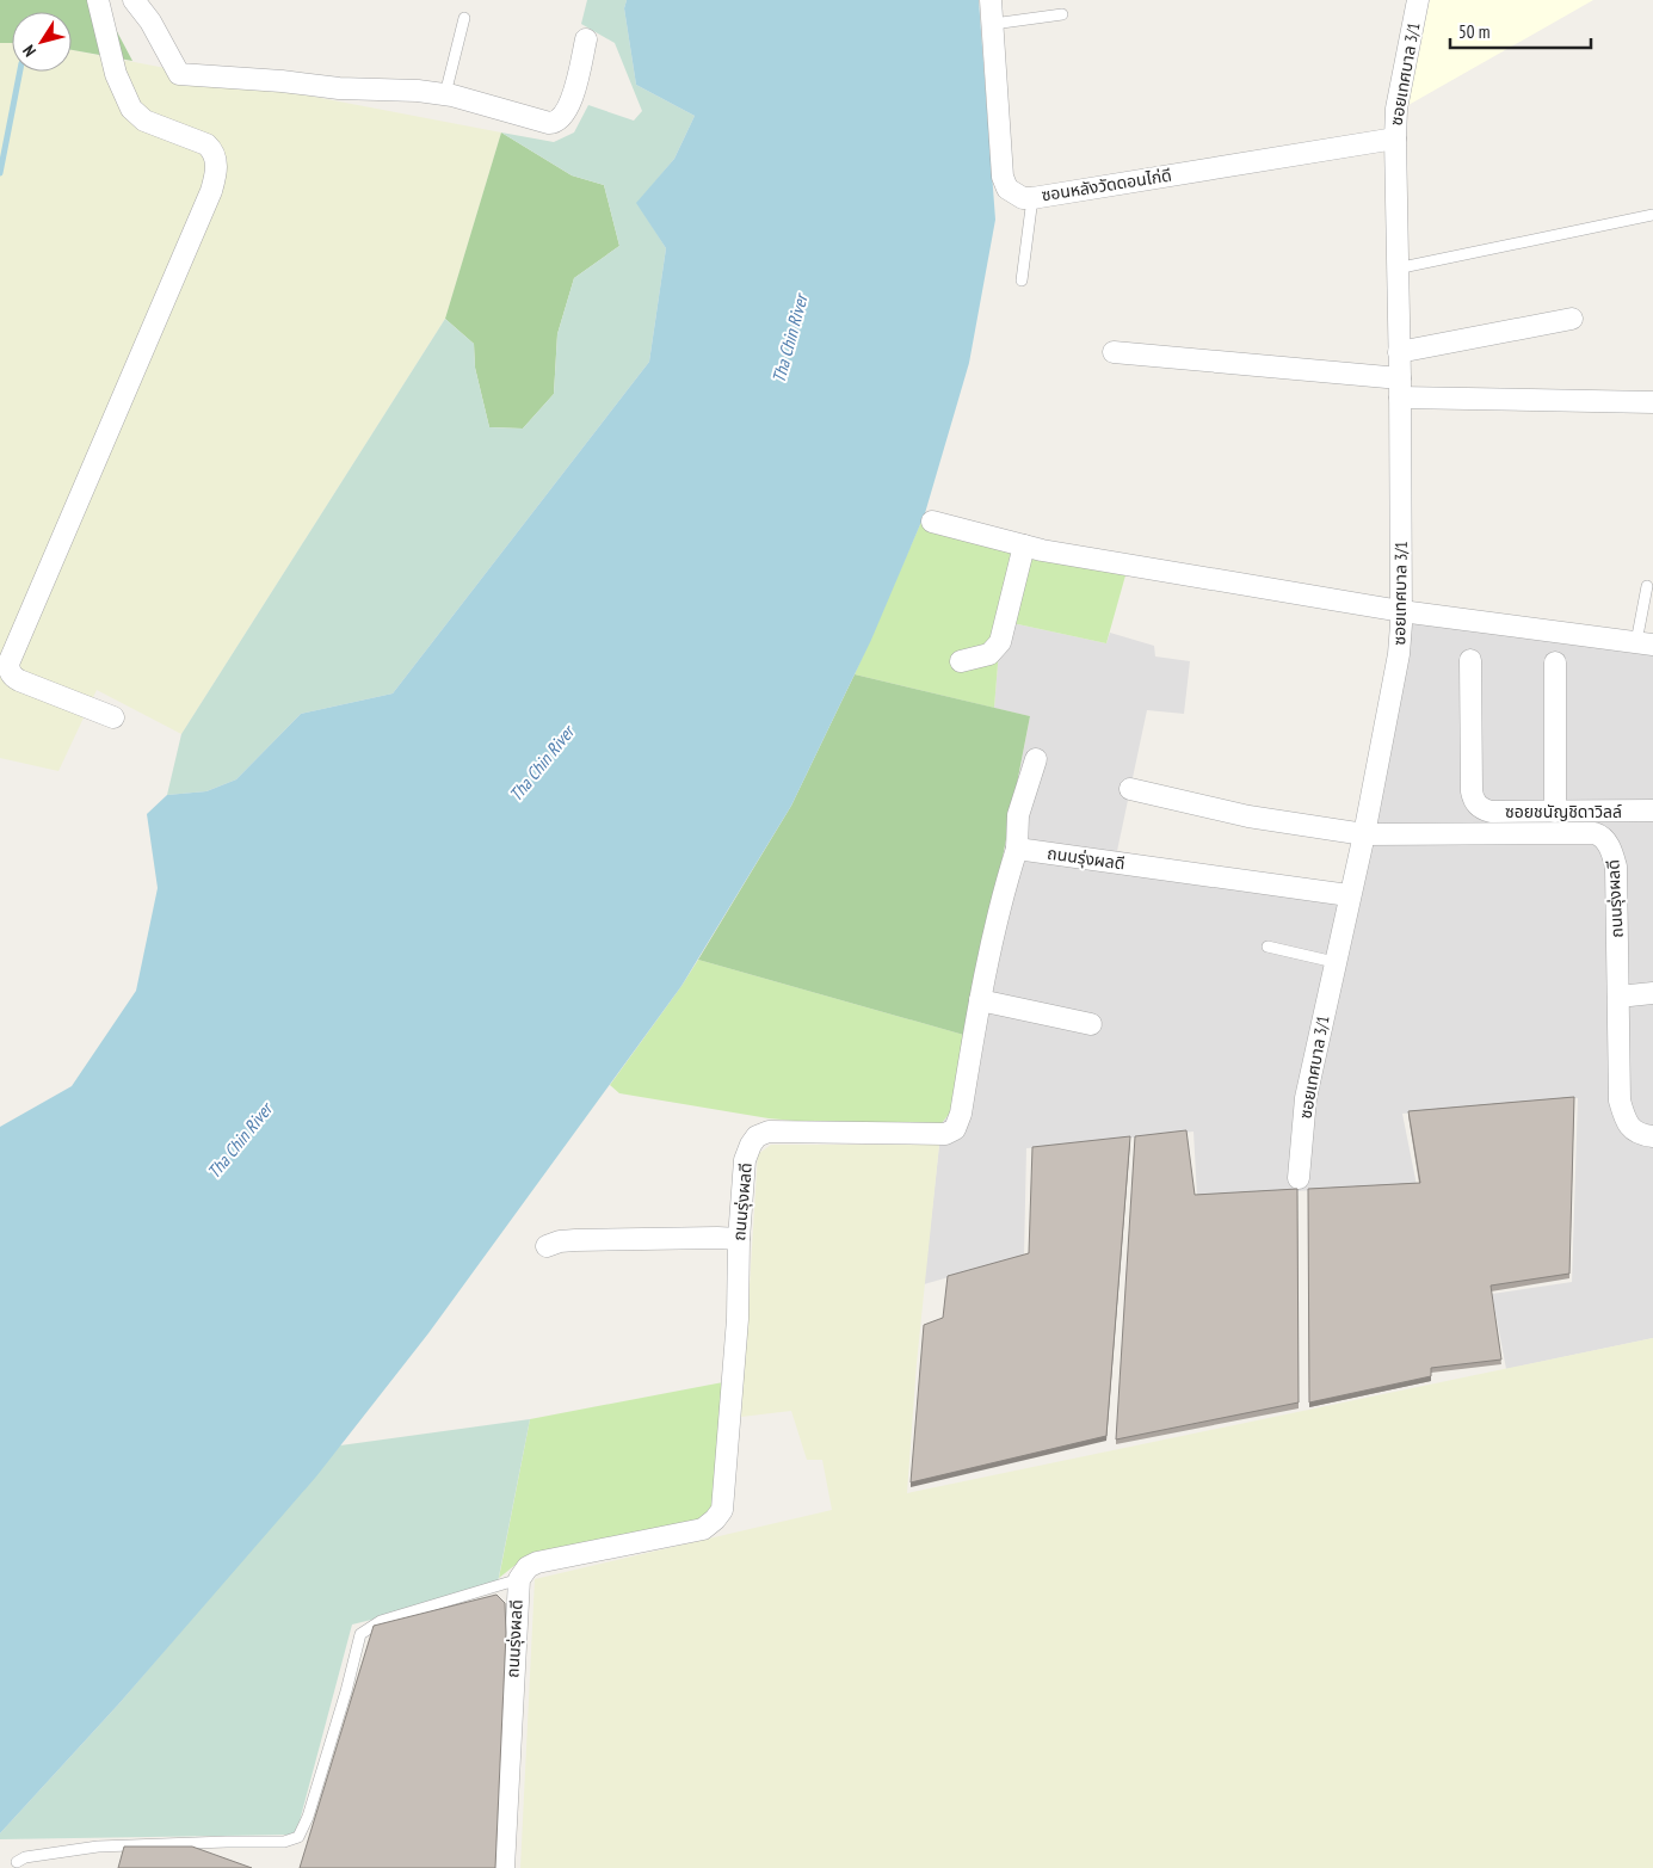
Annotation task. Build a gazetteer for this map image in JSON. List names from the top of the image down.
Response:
{
  "streets": {
    "street": [
      "ซอยเทศบาล 3/1",
      "ซอนหลังวัดดอนไก่ดี",
      "ซอยชนัญชิดาวิลล์",
      "ถนนรุ่งผลดี"
    ]
  },
  "crossings": [
    ["ซอยเทศบาล 3/1", "ซอนหลังวัดดอนไก่ดี"],
    ["ซอยเทศบาล 3/1", "ถนนรุ่งผลดี"]
  ],
  "water": ["Tha Chin River"],
  "scale_bar": "50 m",
  "north": "bottom left"
}
